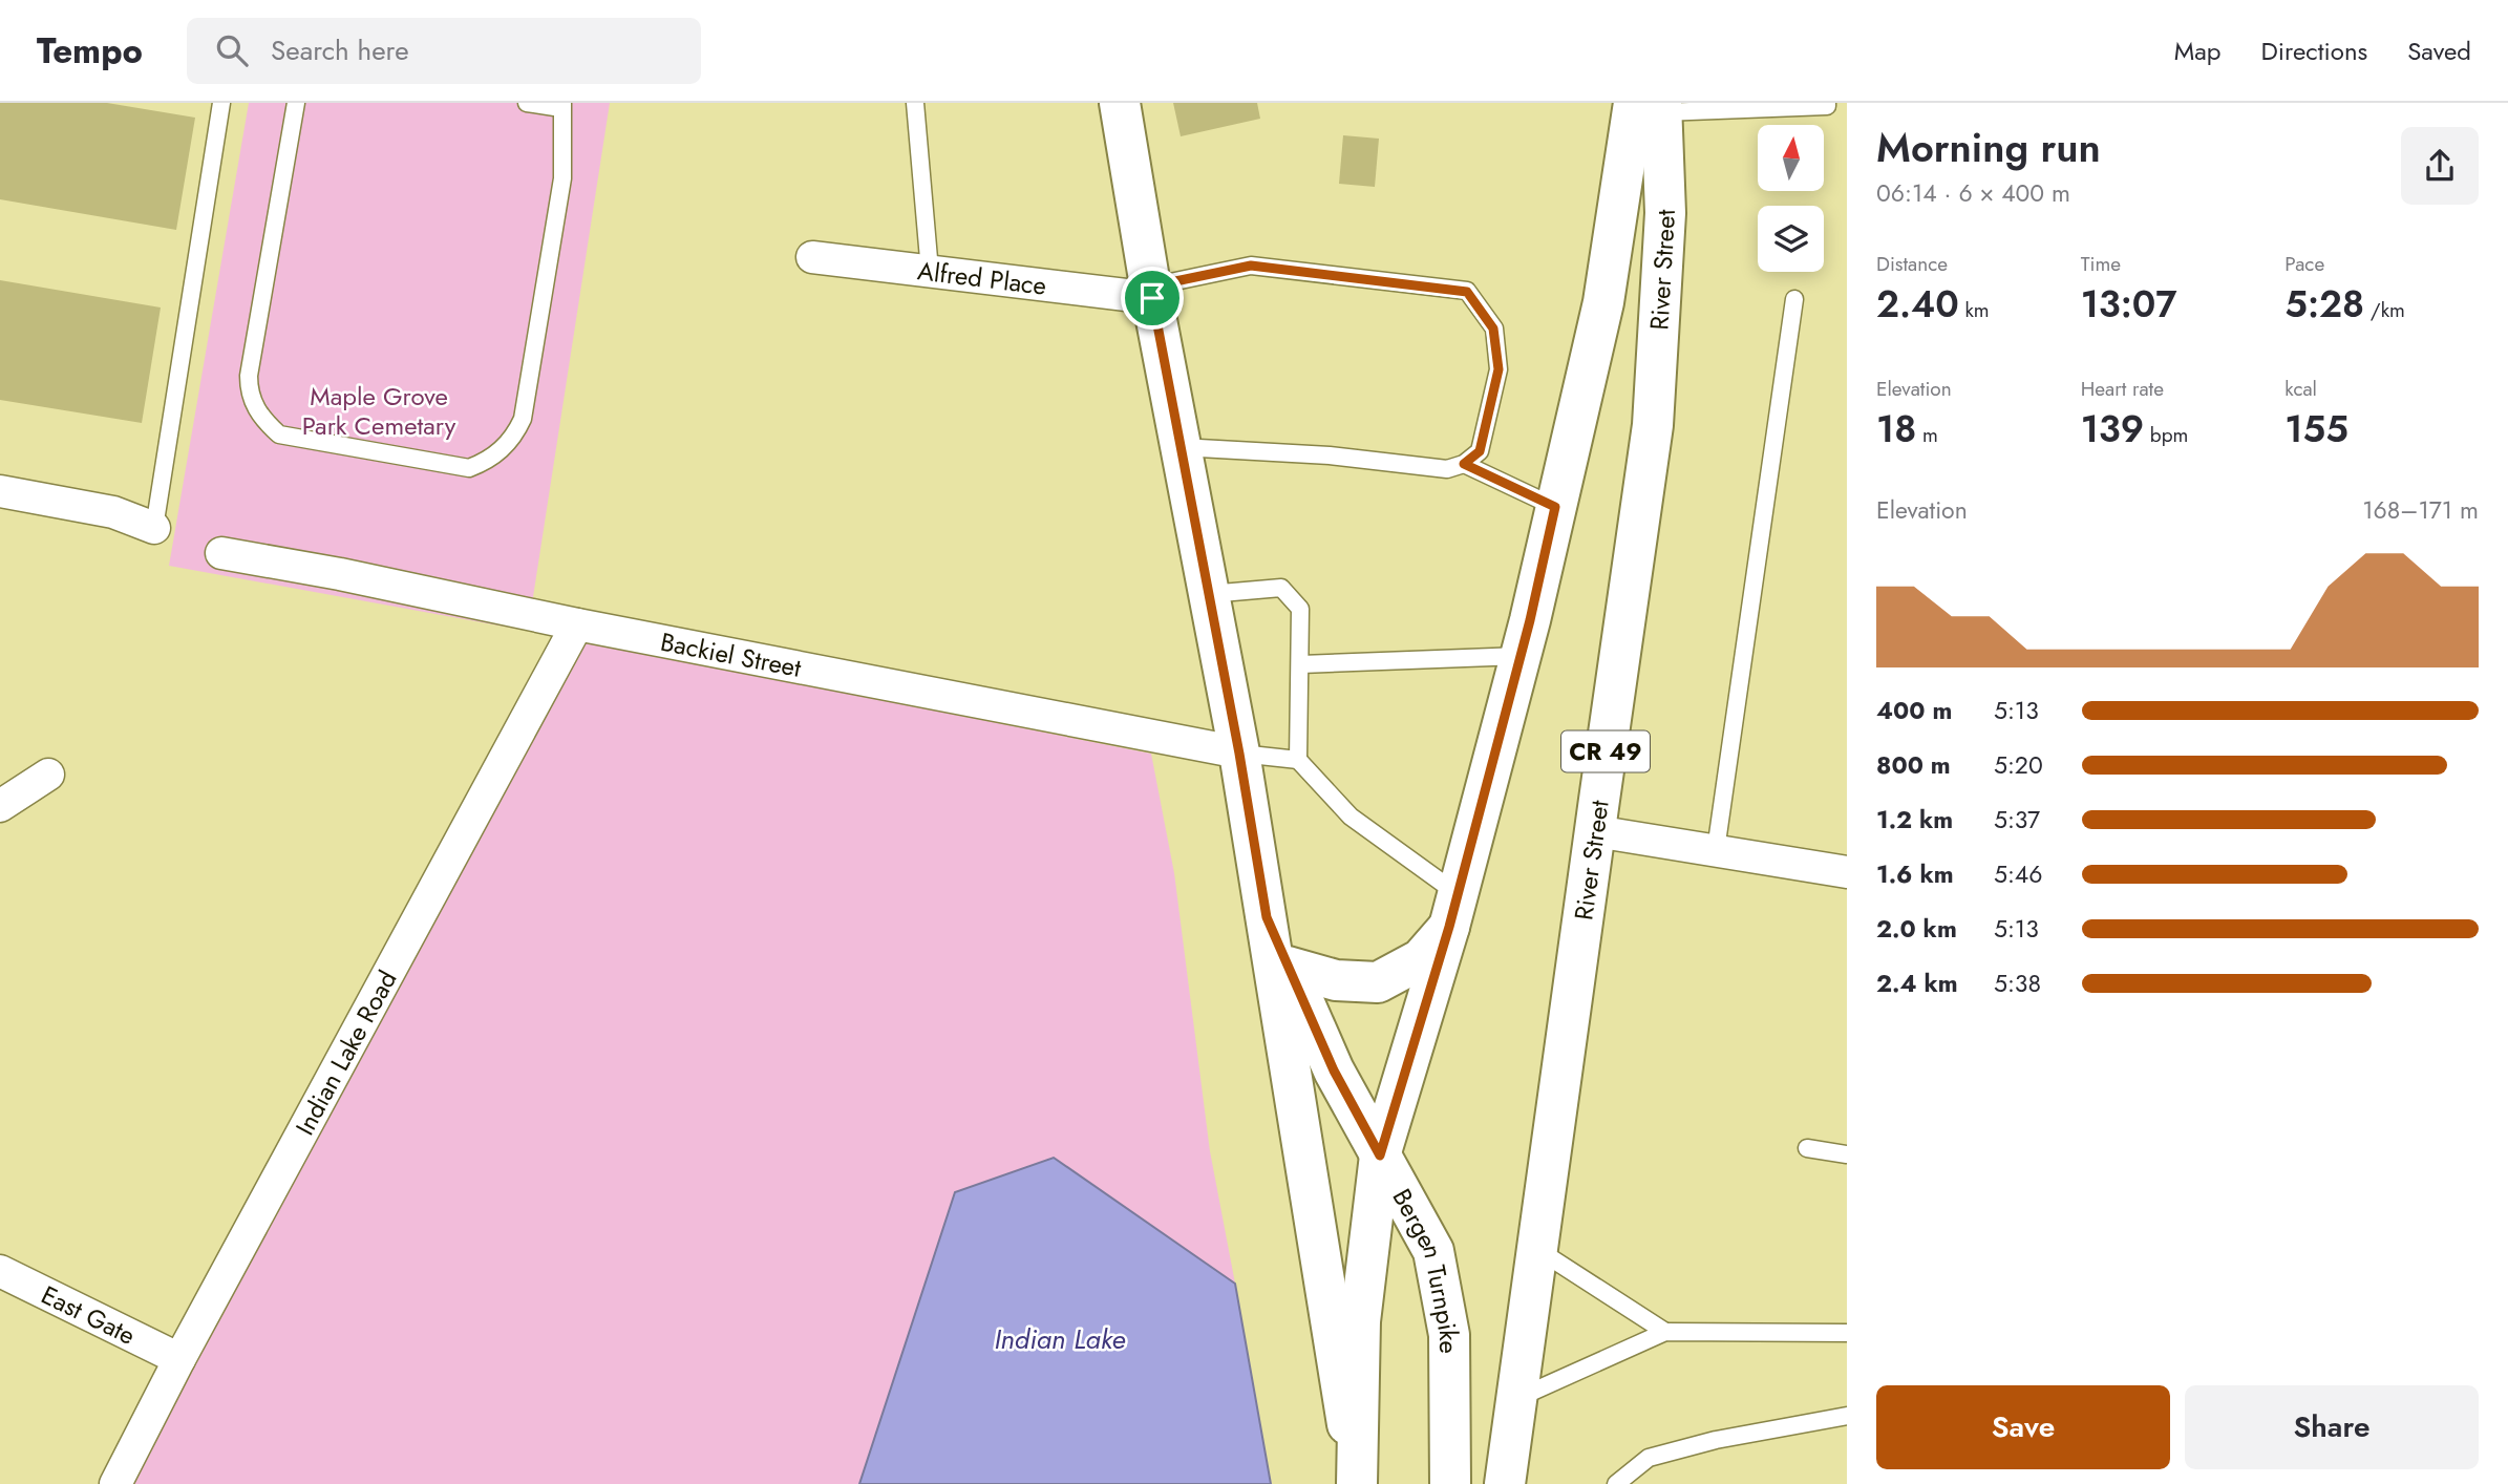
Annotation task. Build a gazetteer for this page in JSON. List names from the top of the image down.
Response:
{
  "streets": {
    "main road": ["River Street", "CR 49", "Bergen Turnpike"],
    "street": [
      "Alfred Place",
      "Backiel Street",
      "Indian Lake Road",
      "East Gate"
    ]
  },
  "crossings": [
    ["River Street", "Bergen Turnpike"],
    ["Alfred Place", "Bergen Turnpike"],
    ["Backiel Street", "Indian Lake Road"],
    ["Backiel Street", "Bergen Turnpike"],
    ["Indian Lake Road", "East Gate"]
  ],
  "water": ["Indian Lake"],
  "parks": ["Maple Grove Park Cemetary"],
  "north": "top",
  "page": {
    "header": "Tempo",
    "search": "Search here",
    "nav": ["Map", "Directions", "Saved"],
    "heading": ["Morning run", "06:14 · 6 × 400 m"],
    "stats": [
      ["Distance", "2.40 km"],
      ["Time", "13:07"],
      ["Pace", "5:28 /km"],
      ["Elevation", "18 m"],
      ["Heart rate", "139 bpm"],
      ["kcal", "155"]
    ],
    "chart": ["Elevation", "168–171 m"],
    "list": [
      {
        "name": "400 m",
        "note": "5:13"
      },
      {
        "name": "800 m",
        "note": "5:20"
      },
      {
        "name": "1.2 km",
        "note": "5:37"
      },
      {
        "name": "1.6 km",
        "note": "5:46"
      },
      {
        "name": "2.0 km",
        "note": "5:13"
      },
      {
        "name": "2.4 km",
        "note": "5:38"
      }
    ],
    "buttons": ["Save", "Share"]
  }
}
